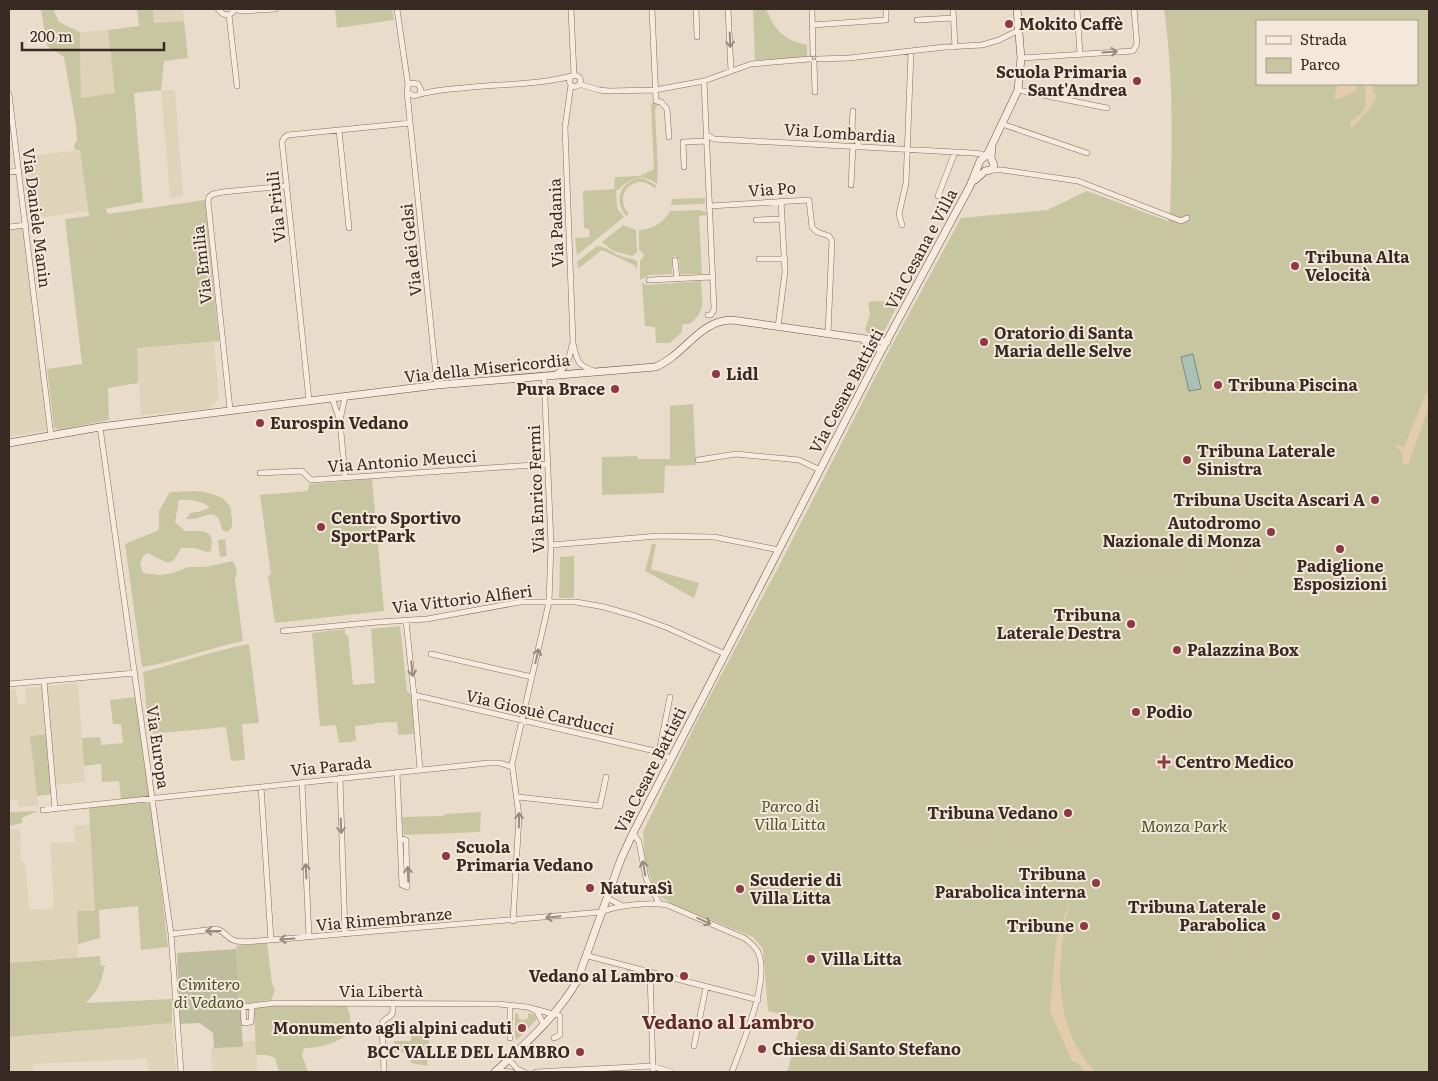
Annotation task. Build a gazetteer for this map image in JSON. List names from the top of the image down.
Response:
{
  "streets": {
    "main road": ["Via Cesana e Villa", "Via della Misericordia", "Via Cesare Battisti"],
    "street": [
      "Via Lombardia",
      "Via Po",
      "Via Friuli",
      "Via Daniele Manin",
      "Via Padania",
      "Via dei Gelsi",
      "Via Emilia",
      "Via Antonio Meucci",
      "Via Enrico Fermi",
      "Via Vittorio Alfieri",
      "Via Giosuè Carducci",
      "Via Europa",
      "Via Parada",
      "Via Rimembranze",
      "Via Libertà"
    ]
  },
  "crossings": [
    ["Via Lombardia", "Via Cesana e Villa"],
    ["Via Po", "Via della Misericordia"],
    ["Via Friuli", "Via dei Gelsi"],
    ["Via Friuli", "Via Emilia"],
    ["Via Friuli", "Via della Misericordia"],
    ["Via Daniele Manin", "Via della Misericordia"],
    ["Via Padania", "Via della Misericordia"],
    ["Via Cesana e Villa", "Via Cesare Battisti"],
    ["Via dei Gelsi", "Via della Misericordia"],
    ["Via Emilia", "Via della Misericordia"],
    ["Via della Misericordia", "Via Cesare Battisti"],
    ["Via della Misericordia", "Via Enrico Fermi"],
    ["Via della Misericordia", "Via Europa"],
    ["Via Cesare Battisti", "Via Vittorio Alfieri"],
    ["Via Cesare Battisti", "Via Giosuè Carducci"],
    ["Via Cesare Battisti", "Via Rimembranze"],
    ["Via Cesare Battisti", "Via Libertà"],
    ["Via Antonio Meucci", "Via Enrico Fermi"],
    ["Via Enrico Fermi", "Via Vittorio Alfieri"],
    ["Via Enrico Fermi", "Via Giosuè Carducci"],
    ["Via Enrico Fermi", "Via Parada"],
    ["Via Europa", "Via Parada"],
    ["Via Europa", "Via Rimembranze"]
  ],
  "one_way": ["Via Rimembranze"],
  "districts": ["Vedano al Lambro"],
  "parks": ["Parco di Villa Litta", "Monza Park", "Cimitero di Vedano"],
  "places": {
    "other": [
      "Mokito Caffè",
      "Scuola Primaria Sant'Andrea",
      "Tribuna Alta Velocità",
      "Oratorio di Santa Maria delle Selve",
      "Lidl",
      "Tribuna Piscina",
      "Pura Brace",
      "Eurospin Vedano",
      "Tribuna Laterale Sinistra",
      "Tribuna Uscita Ascari A",
      "Centro Sportivo SportPark",
      "Autodromo Nazionale di Monza",
      "Padiglione Esposizioni",
      "Tribuna Laterale Destra",
      "Palazzina Box",
      "Podio",
      "Tribuna Vedano",
      "Scuola Primaria Vedano",
      "Tribuna Parabolica interna",
      "NaturaSì",
      "Scuderie di Villa Litta",
      "Tribuna Laterale Parabolica",
      "Tribune",
      "Villa Litta",
      "Vedano al Lambro",
      "Monumento agli alpini caduti",
      "Chiesa di Santo Stefano",
      "BCC VALLE DEL LAMBRO"
    ],
    "health": ["Centro Medico"]
  },
  "legend": ["Strada", "Parco"],
  "scale_bar": "200 m"
}
